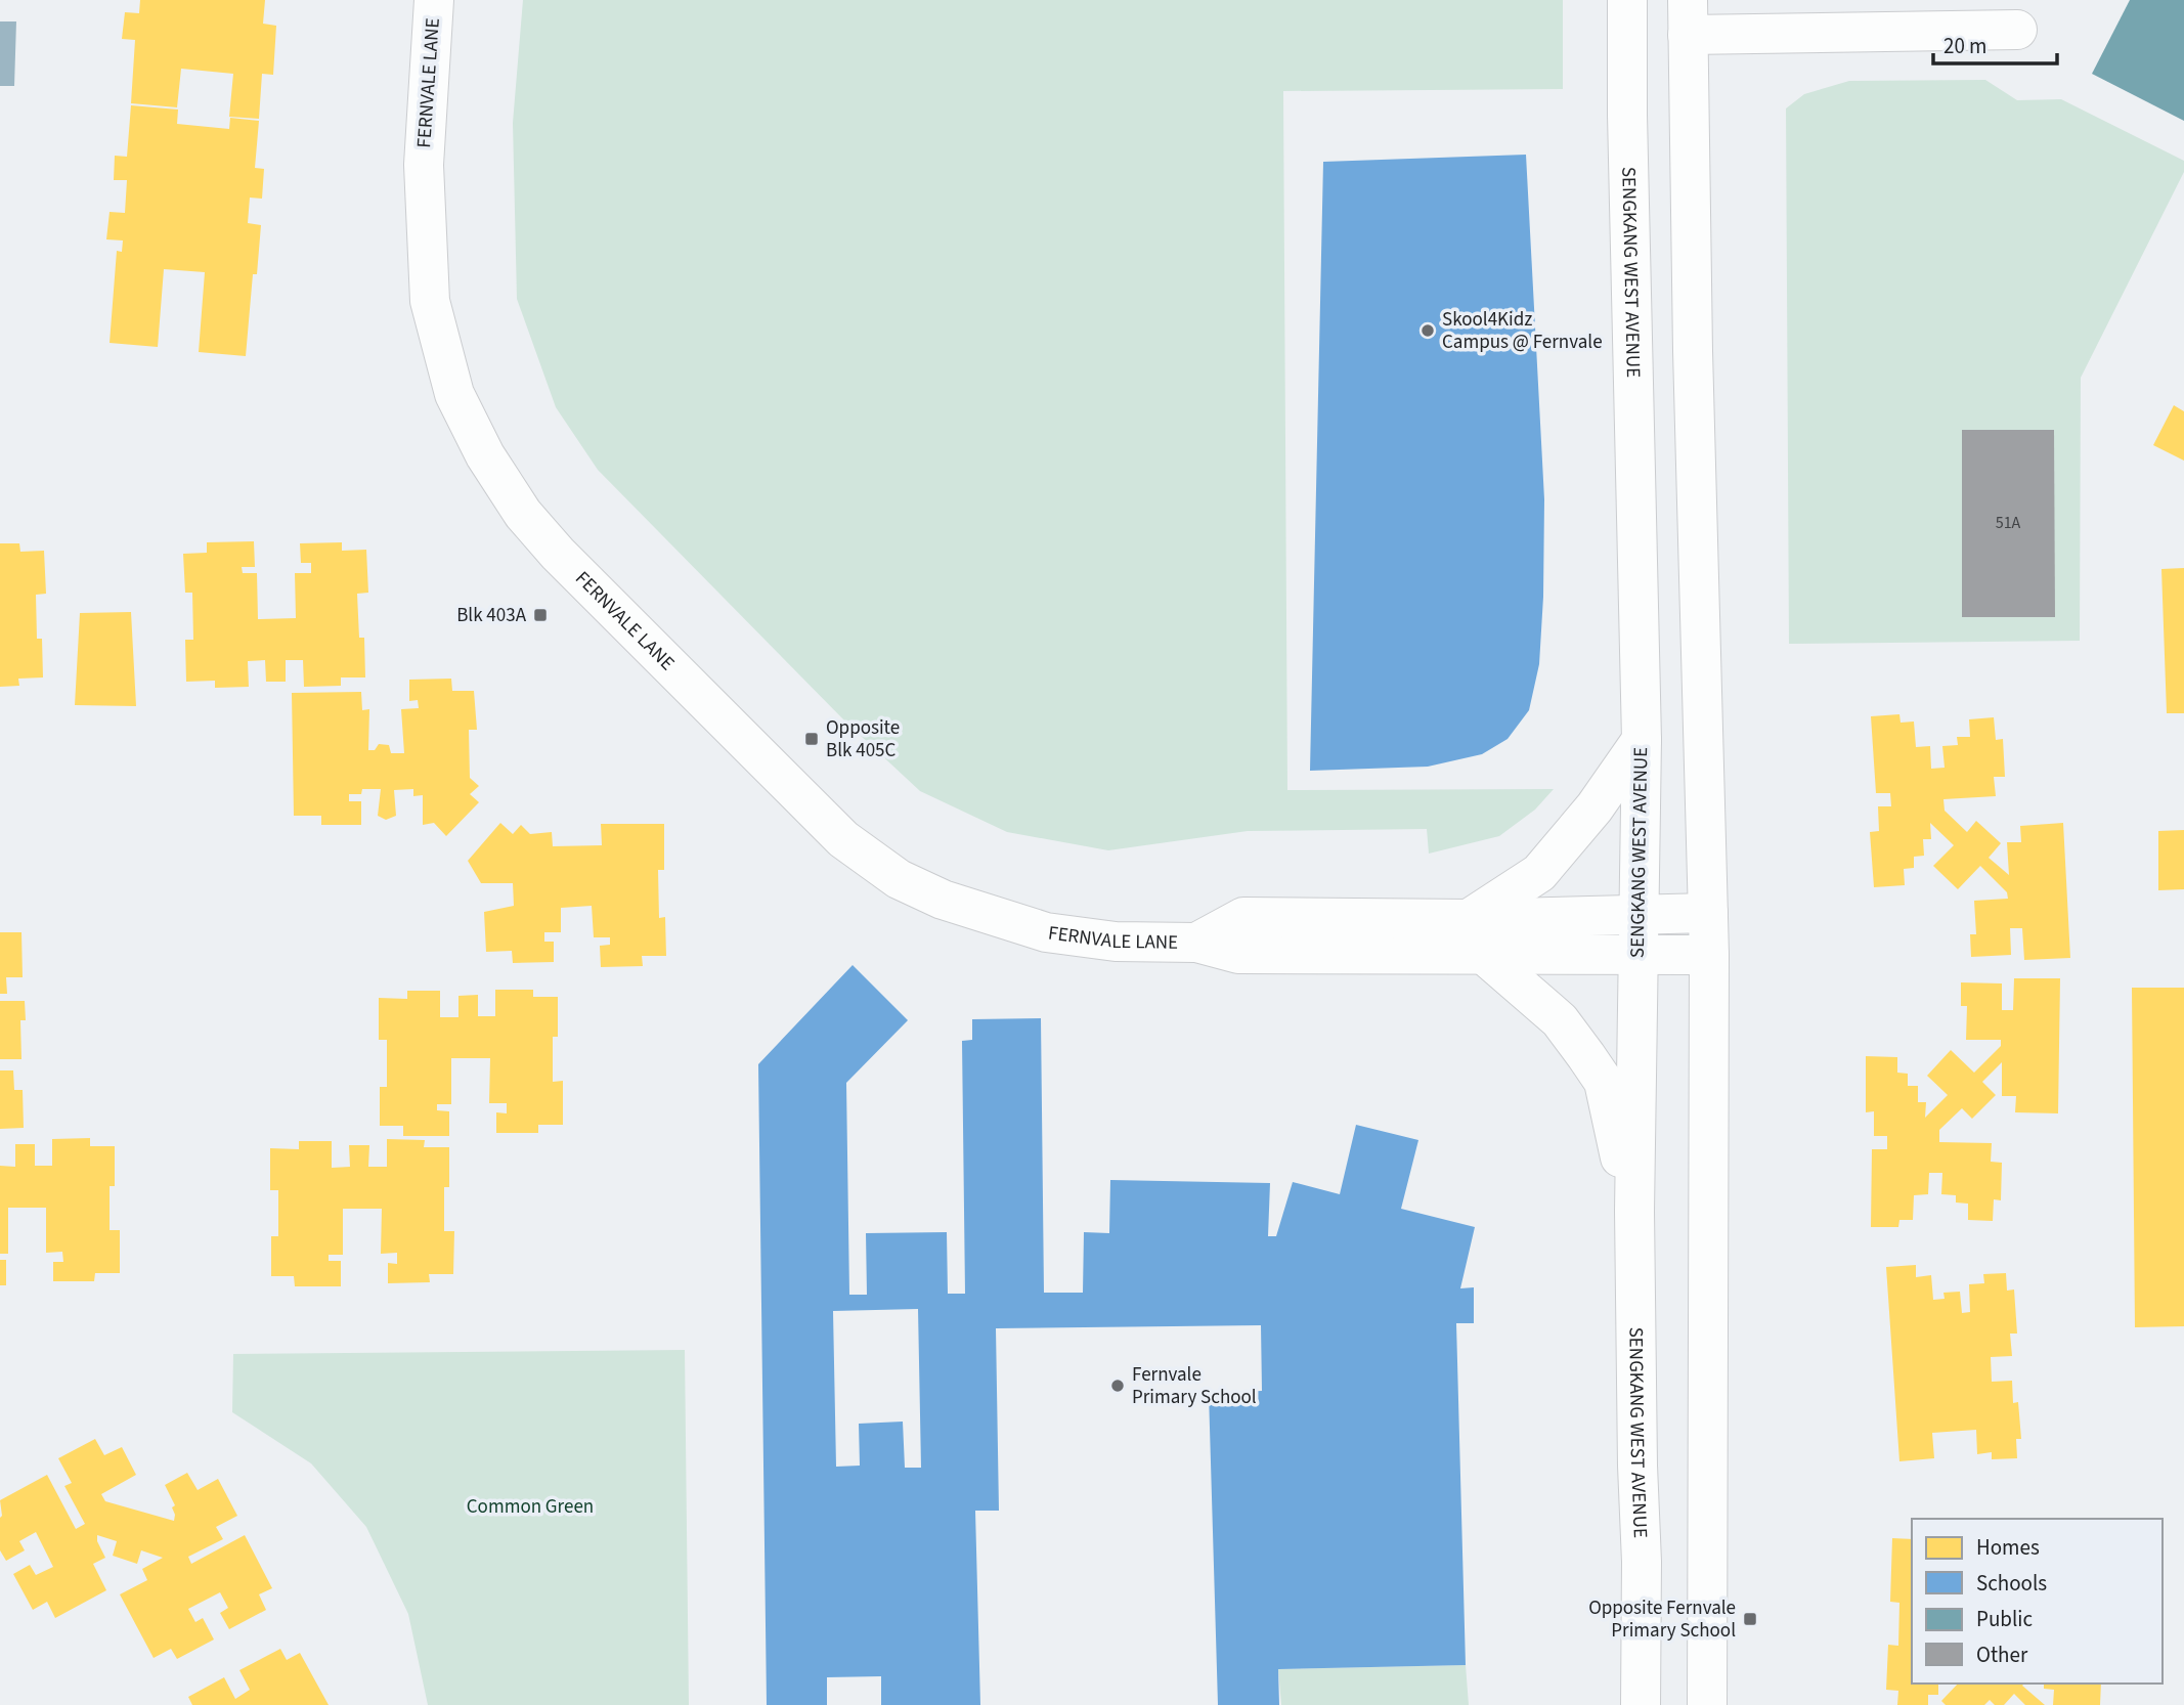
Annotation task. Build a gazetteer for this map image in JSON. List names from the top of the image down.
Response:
{
  "streets": {
    "main road": ["FERNVALE LANE", "SENGKANG WEST AVENUE"]
  },
  "crossings": [
    ["FERNVALE LANE", "SENGKANG WEST AVENUE"]
  ],
  "parks": ["Common Green"],
  "places": {
    "other": ["Skool4Kidz Campus @ Fernvale", "Fernvale Primary School"],
    "transit": ["Blk 403A", "Opposite Blk 405C", "Opposite Fernvale Primary School"]
  },
  "house_numbers": ["51A"],
  "legend": [
    "Homes",
    "Schools",
    "Public",
    "Other"
  ],
  "scale_bar": "20 m"
}
